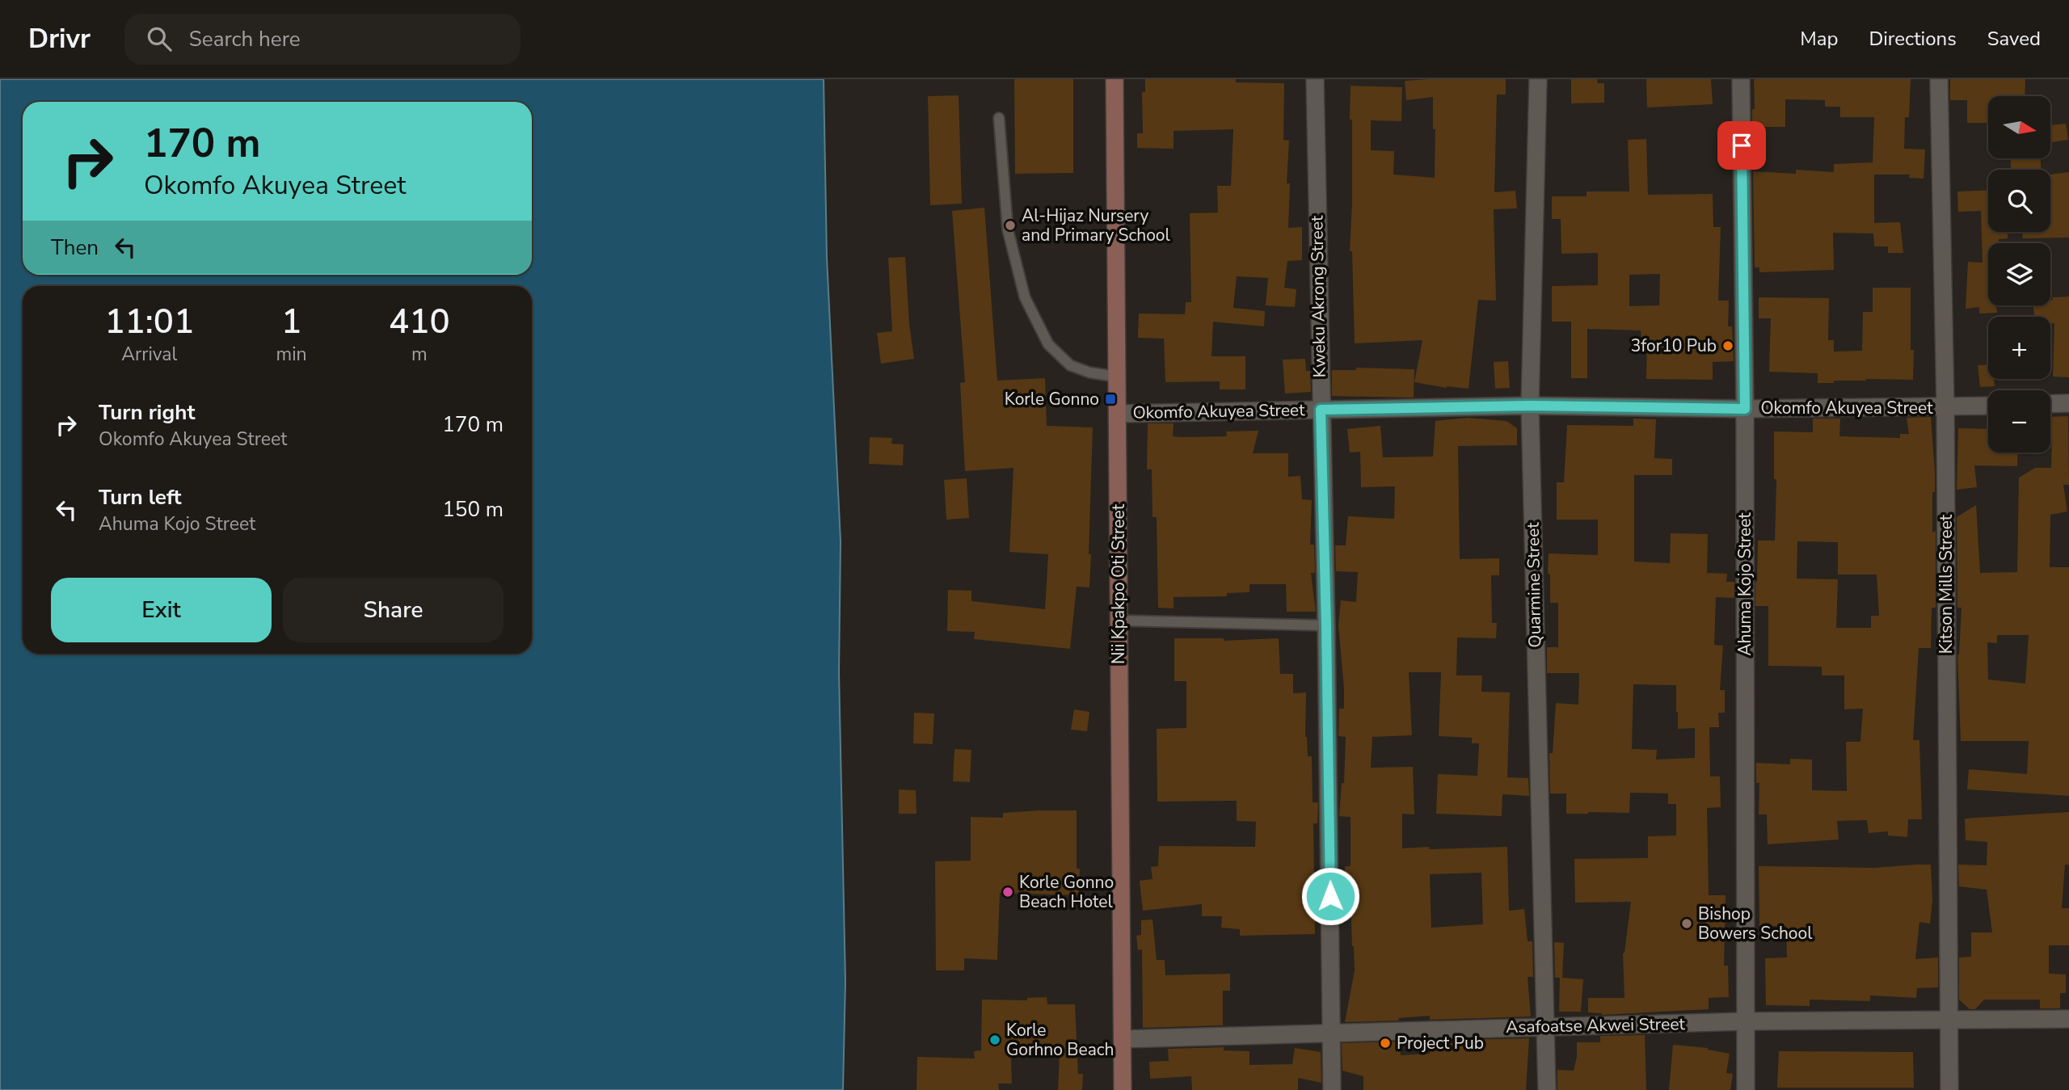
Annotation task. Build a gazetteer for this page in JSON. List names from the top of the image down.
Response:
{
  "streets": {
    "main road": ["Nii Kpakpo Oti Street"],
    "street": [
      "Kweku Akrong Street",
      "Okomfo Akuyea Street",
      "Ahuma Kojo Street",
      "Kitson Mills Street",
      "Quarmine Street",
      "Asafoatse Akwei Street"
    ]
  },
  "crossings": [
    ["Kweku Akrong Street", "Okomfo Akuyea Street"],
    ["Kweku Akrong Street", "Asafoatse Akwei Street"],
    ["Okomfo Akuyea Street", "Nii Kpakpo Oti Street"],
    ["Okomfo Akuyea Street", "Ahuma Kojo Street"],
    ["Okomfo Akuyea Street", "Kitson Mills Street"],
    ["Okomfo Akuyea Street", "Quarmine Street"],
    ["Nii Kpakpo Oti Street", "Asafoatse Akwei Street"],
    ["Ahuma Kojo Street", "Asafoatse Akwei Street"],
    ["Kitson Mills Street", "Asafoatse Akwei Street"],
    ["Quarmine Street", "Asafoatse Akwei Street"]
  ],
  "places": {
    "other": [
      "Al-Hijaz Nursery and Primary School",
      "3for10 Pub",
      "Korle Gonno Beach Hotel",
      "Bishop Bowers School",
      "Korle Gorhno Beach",
      "Project Pub"
    ],
    "transit": ["Korle Gonno"]
  },
  "north": "right",
  "page": {
    "header": "Drivr",
    "search": "Search here",
    "nav": ["Map", "Directions", "Saved"],
    "map_buttons": ["+", "−"],
    "turn": ["170 m", "Okomfo Akuyea Street"],
    "then": "Then",
    "eta": [
      "11:01",
      "Arrival",
      "1",
      "min",
      "410",
      "m"
    ],
    "list": [
      {
        "name": "Turn right",
        "note": "Okomfo Akuyea Street",
        "value": "170 m"
      },
      {
        "name": "Turn left",
        "note": "Ahuma Kojo Street",
        "value": "150 m"
      }
    ],
    "buttons": ["Exit", "Share"]
  }
}
